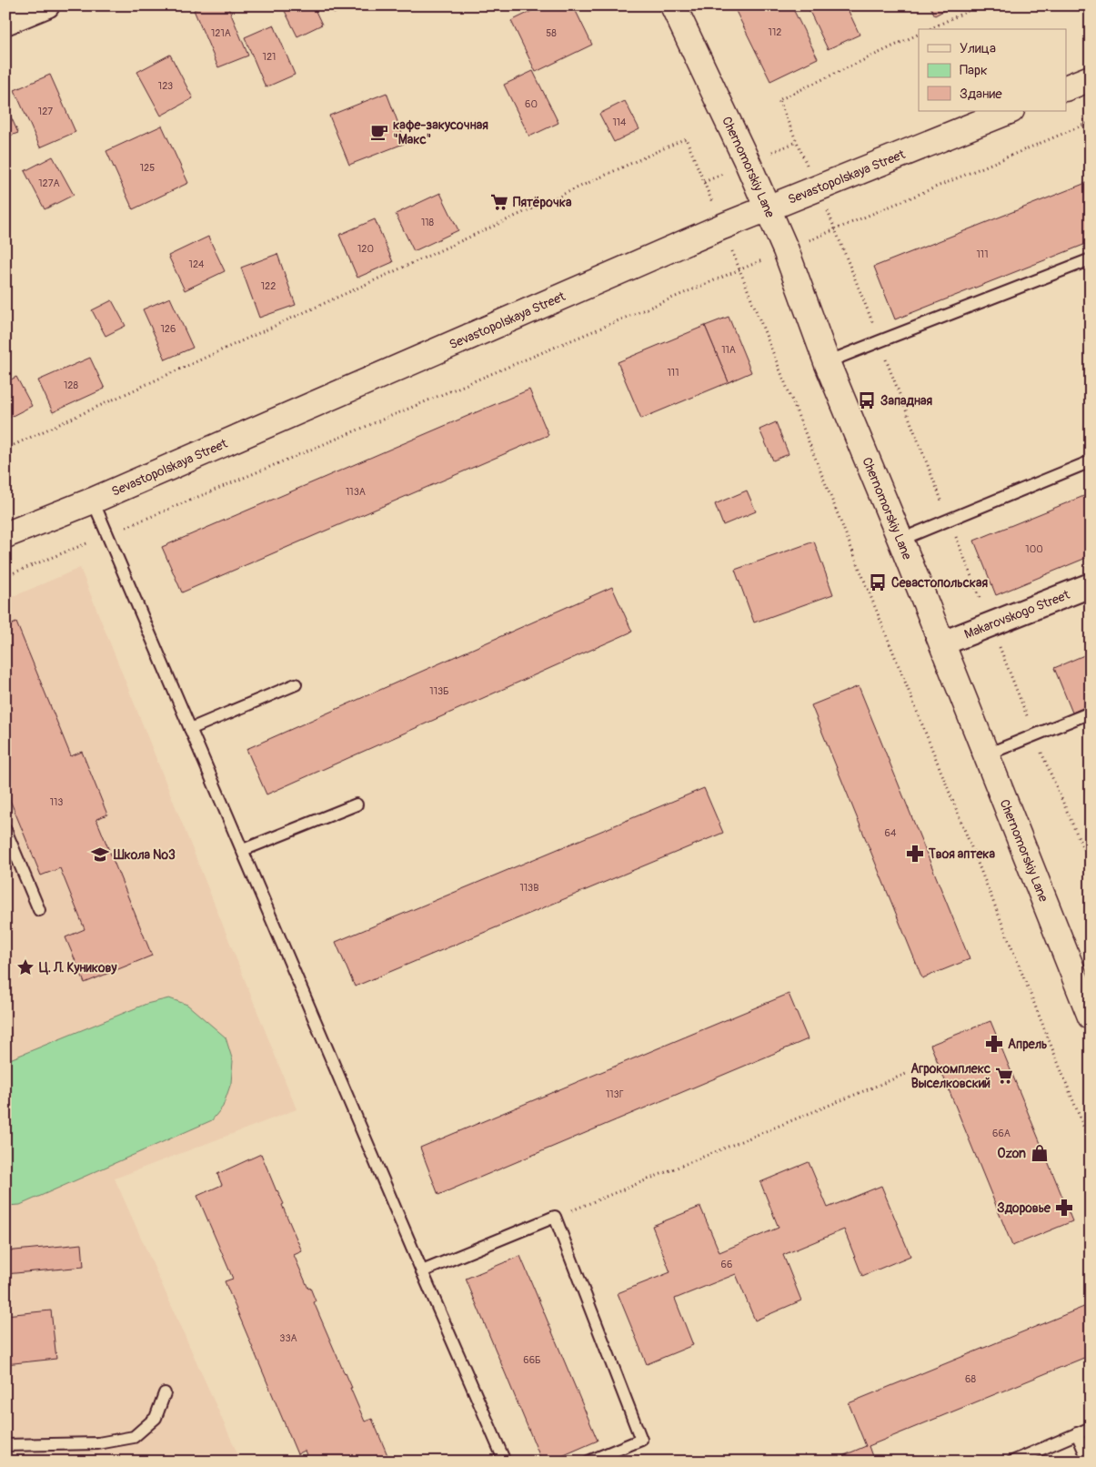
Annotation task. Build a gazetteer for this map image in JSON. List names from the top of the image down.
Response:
{
  "streets": {
    "main road": ["Chernomorskiy Lane", "Sevastopolskaya Street"],
    "street": ["Makarovskogo Street"]
  },
  "crossings": [
    ["Chernomorskiy Lane", "Sevastopolskaya Street"],
    ["Chernomorskiy Lane", "Makarovskogo Street"]
  ],
  "places": {
    "cafe": ["кафе-закусочная \"Макс\""],
    "supermarket": ["Пятёрочка", "Агрокомплекс Выселковский"],
    "bus stop": ["Западная", "Севастопольская"],
    "pharmacy": ["Твоя аптека", "Апрель", "Здоровье"],
    "school or university": ["Школа №3"],
    "place": ["Ц. Л. Куникову"],
    "shop": ["Ozon"]
  },
  "house_numbers": [
    "112",
    "121А",
    "58",
    "121",
    "123",
    "60",
    "127",
    "114",
    "125",
    "127А",
    "118",
    "120",
    "111",
    "124",
    "122",
    "126",
    "11А",
    "111",
    "128",
    "113А",
    "100",
    "113Б",
    "113",
    "64",
    "113В",
    "113Г",
    "66А",
    "66",
    "33А",
    "66Б",
    "68"
  ],
  "legend": ["Улица", "Парк", "Здание"]
}
